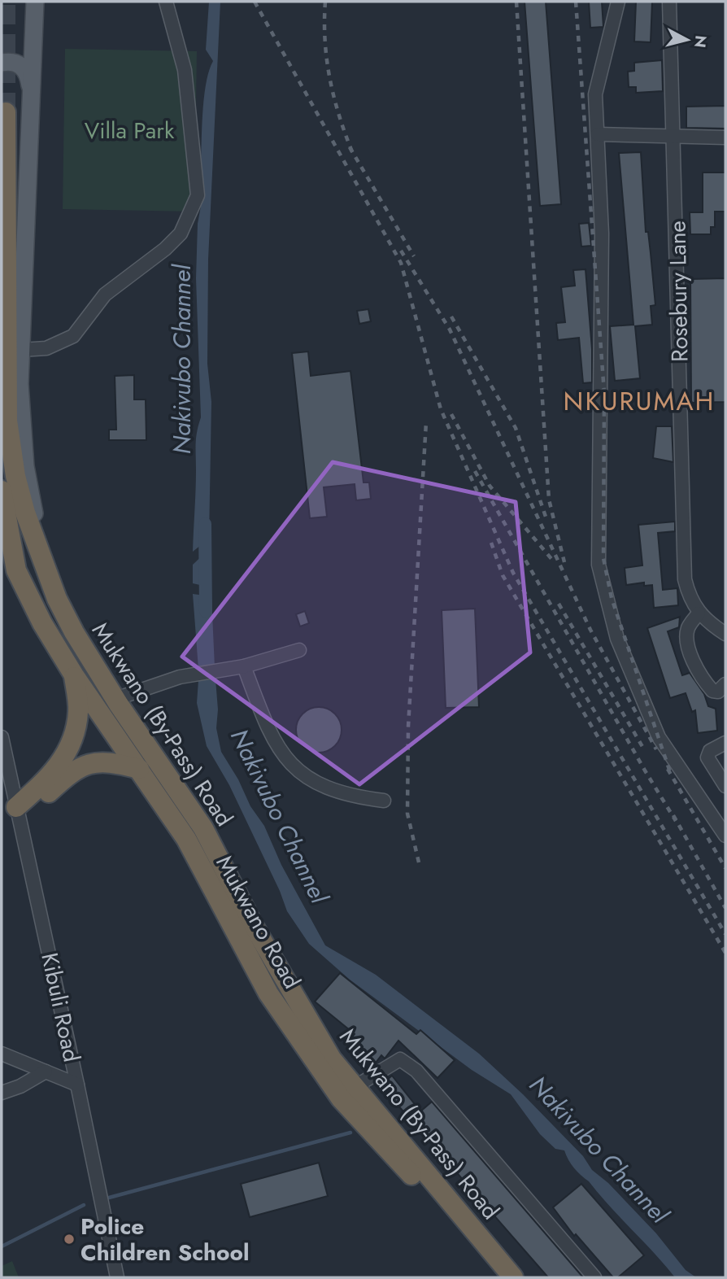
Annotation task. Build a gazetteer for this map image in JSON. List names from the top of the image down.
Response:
{
  "streets": {
    "highway": ["Mukwano (By-Pass) Road", "Mukwano Road"],
    "street": ["Rosebury Lane", "Kibuli Road"]
  },
  "crossings": [
    ["Mukwano (By-Pass) Road", "Mukwano Road"]
  ],
  "districts": ["NKURUMAH"],
  "water": ["Nakivubo Channel"],
  "parks": ["Villa Park"],
  "places": ["Police Children School"],
  "north": "right"
}
